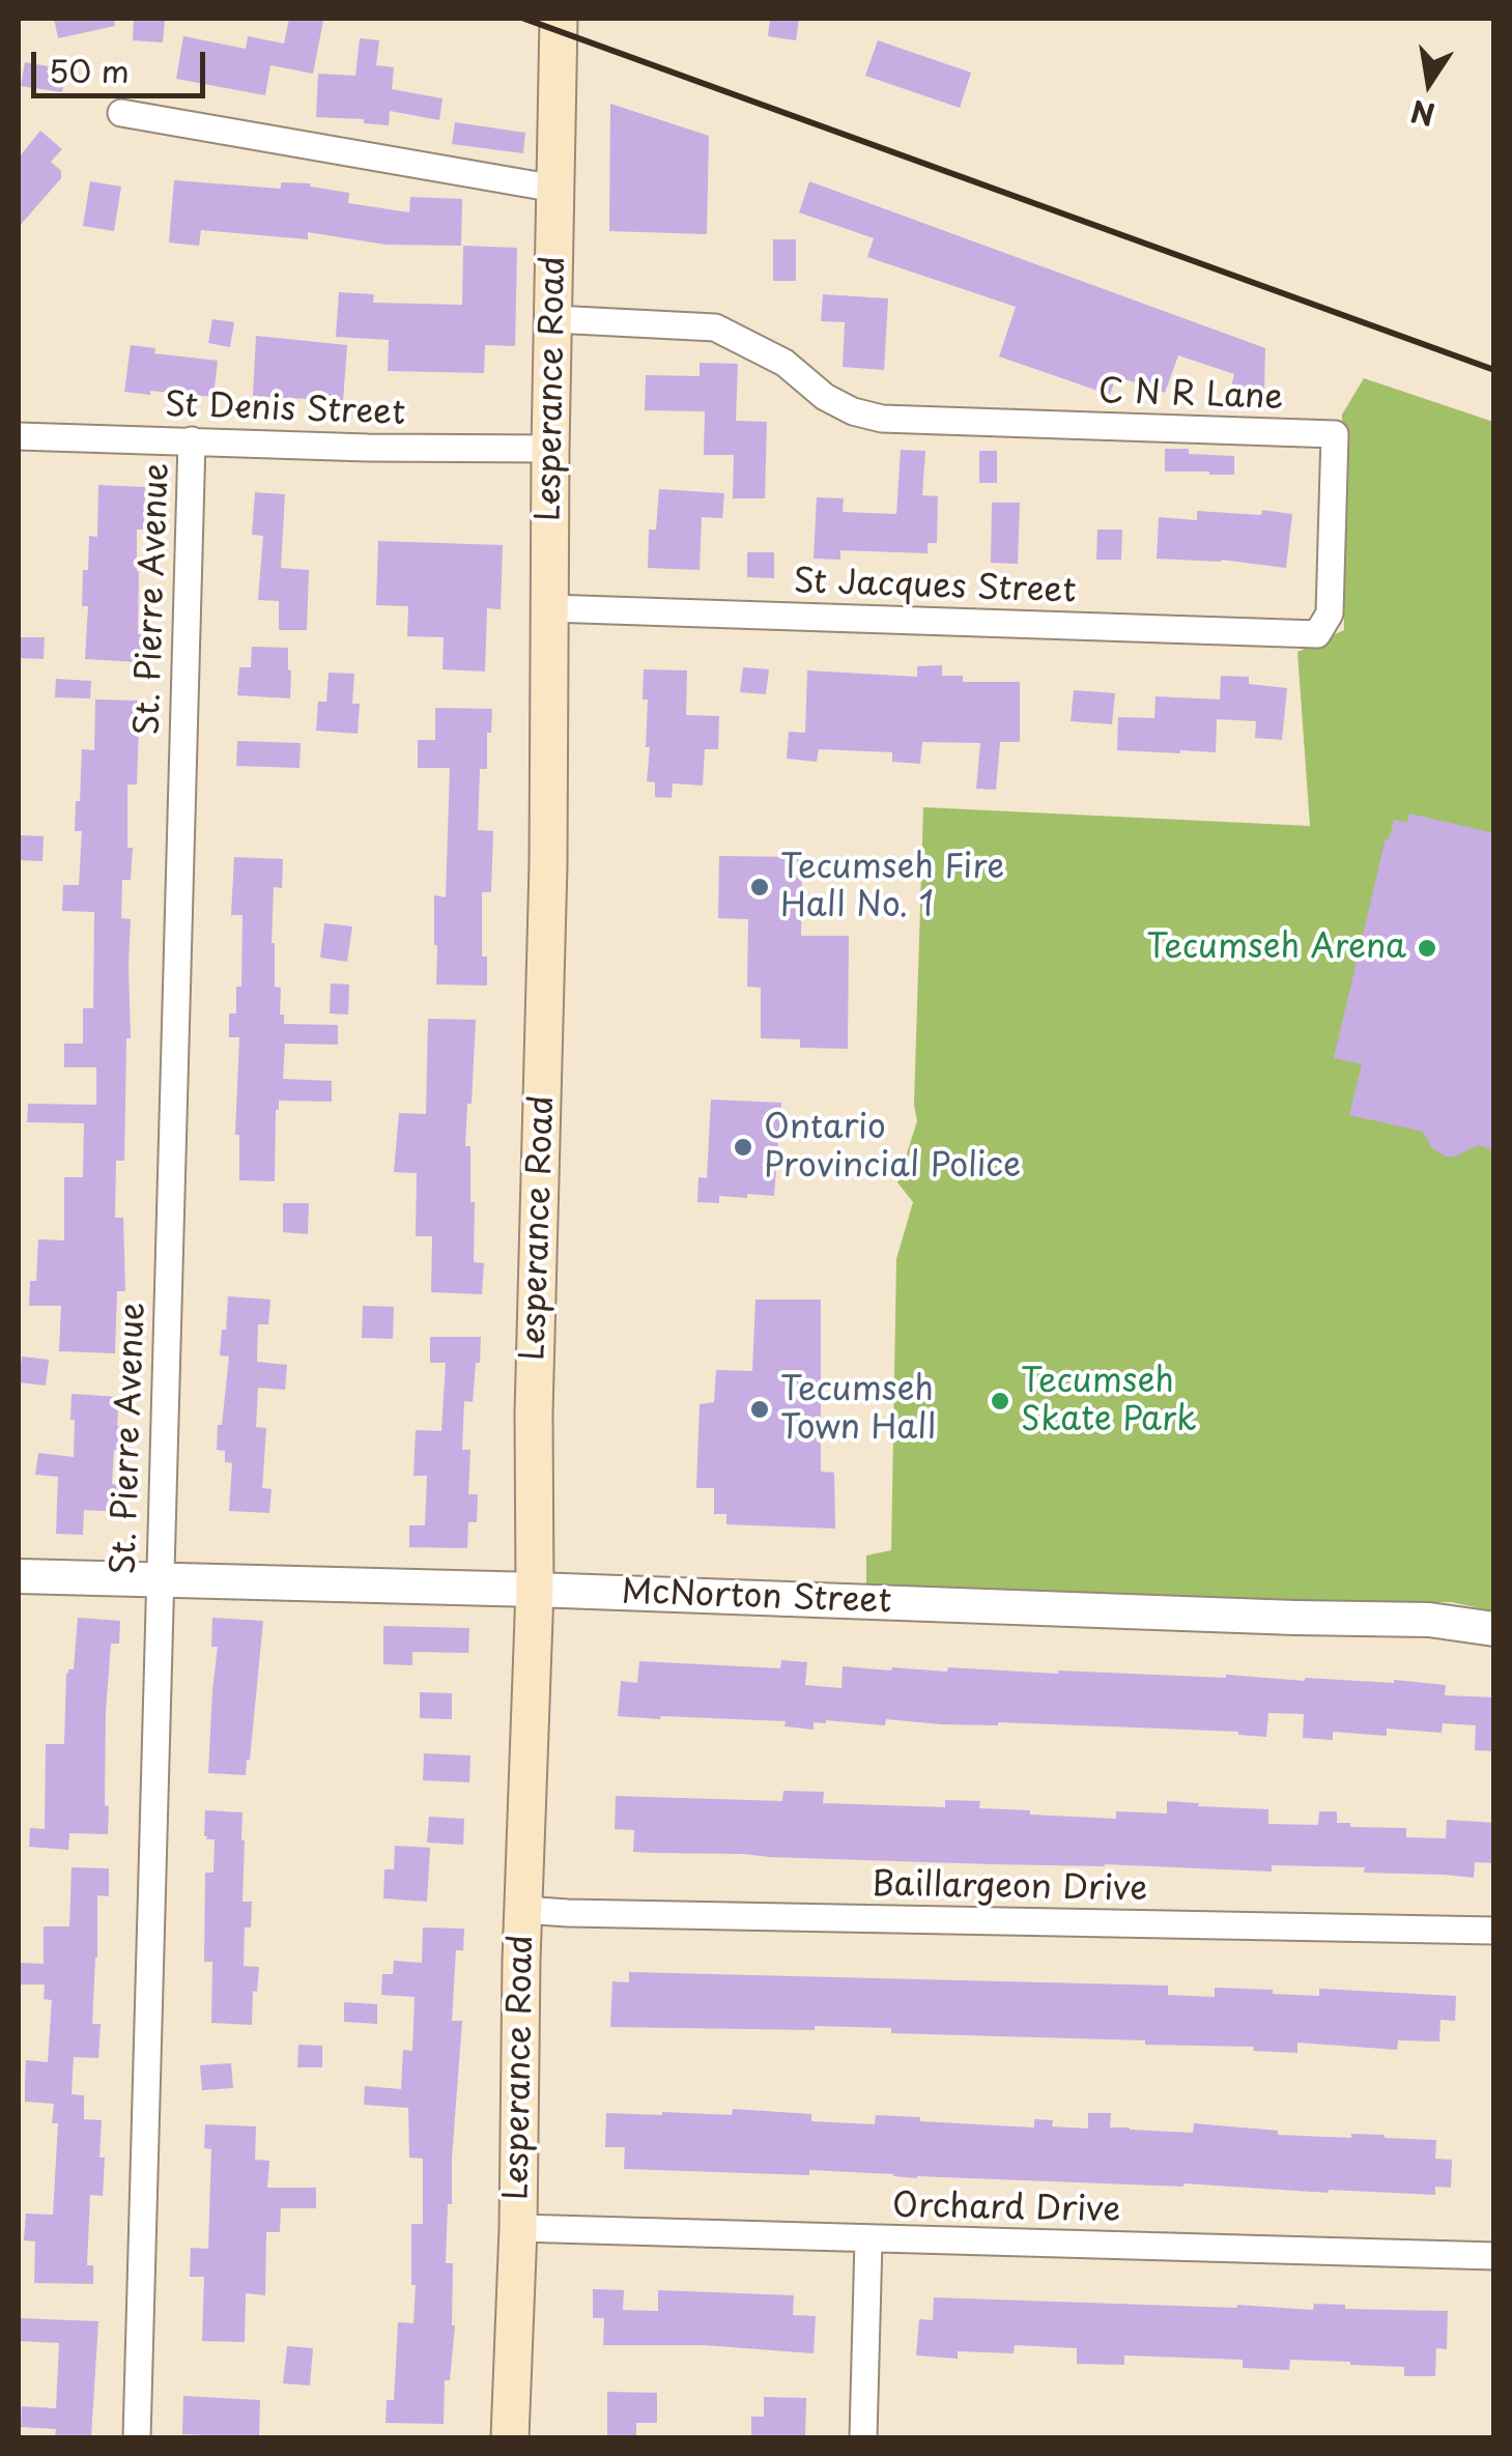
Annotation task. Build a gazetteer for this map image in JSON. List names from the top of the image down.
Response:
{
  "streets": {
    "main road": ["Lesperance Road"],
    "street": [
      "C N R Lane",
      "St Denis Street",
      "St Jacques Street",
      "St. Pierre Avenue",
      "McNorton Street",
      "Baillargeon Drive",
      "Orchard Drive"
    ]
  },
  "crossings": [
    ["Lesperance Road", "C N R Lane"],
    ["Lesperance Road", "St Denis Street"],
    ["Lesperance Road", "St Jacques Street"],
    ["Lesperance Road", "McNorton Street"],
    ["Lesperance Road", "Baillargeon Drive"],
    ["Lesperance Road", "Orchard Drive"],
    ["C N R Lane", "St Jacques Street"],
    ["St Denis Street", "St. Pierre Avenue"],
    ["St. Pierre Avenue", "McNorton Street"]
  ],
  "places": [
    "Tecumseh Fire Hall No. 1",
    "Tecumseh Arena",
    "Ontario Provincial Police",
    "Tecumseh Skate Park",
    "Tecumseh Town Hall"
  ],
  "scale_bar": "50 m",
  "north": "bottom"
}
